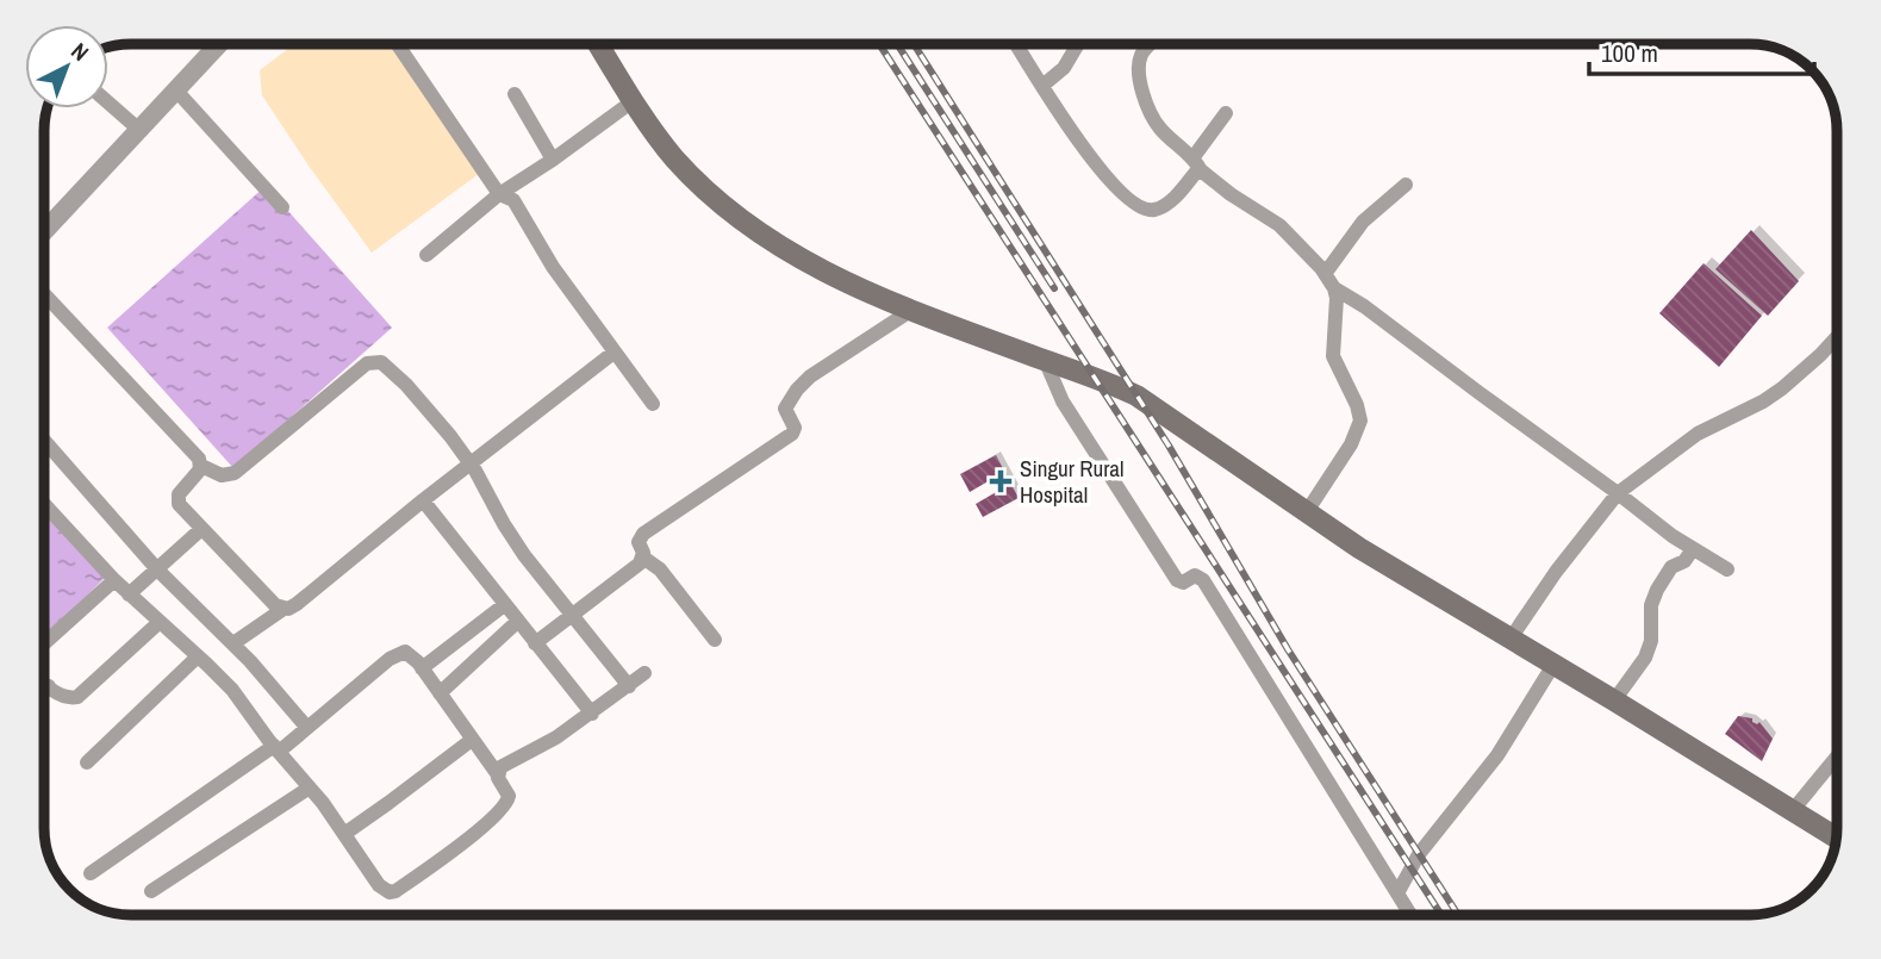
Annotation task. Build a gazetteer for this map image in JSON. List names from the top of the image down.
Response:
{
  "places": {
    "health": ["Singur Rural Hospital"]
  },
  "scale_bar": "100 m",
  "north": "top right"
}
